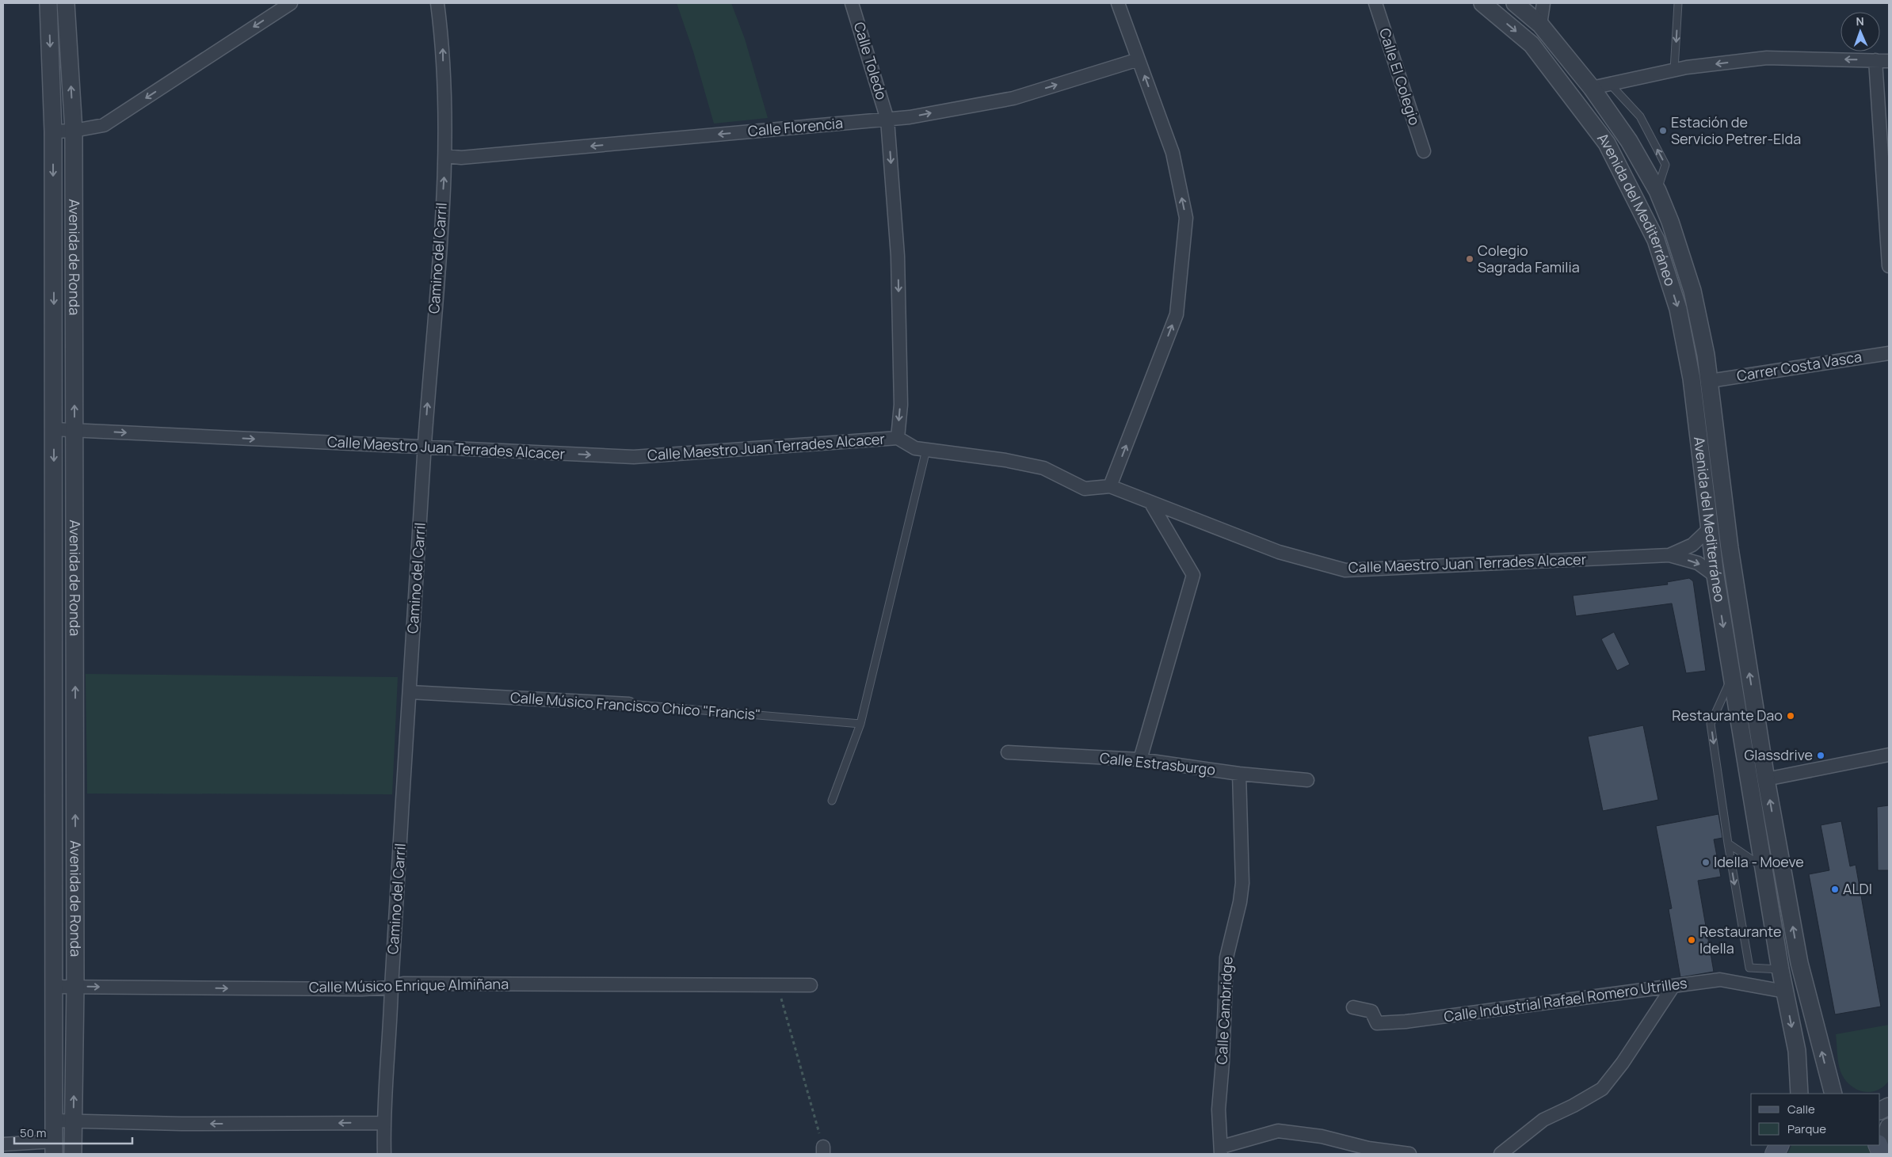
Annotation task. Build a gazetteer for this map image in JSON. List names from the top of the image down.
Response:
{
  "streets": {
    "street": [
      "Calle Toledo",
      "Calle El Colegio",
      "Calle Florencia",
      "Avenida del Mediterráneo",
      "Avenida de Ronda",
      "Camino del Carril",
      "Carrer Costa Vasca",
      "Calle Maestro Juan Terrades Alcacer",
      "Calle Músico Francisco Chico \"Francis\"",
      "Calle Estrasburgo",
      "Calle Músico Enrique Almiñana",
      "Calle Industrial Rafael Romero Utrilles",
      "Calle Cambridge"
    ]
  },
  "crossings": [
    ["Calle Toledo", "Calle Florencia"],
    ["Calle Toledo", "Calle Maestro Juan Terrades Alcacer"],
    ["Calle Florencia", "Camino del Carril"],
    ["Avenida del Mediterráneo", "Carrer Costa Vasca"],
    ["Avenida del Mediterráneo", "Calle Maestro Juan Terrades Alcacer"],
    ["Avenida del Mediterráneo", "Calle Industrial Rafael Romero Utrilles"],
    ["Avenida de Ronda", "Calle Maestro Juan Terrades Alcacer"],
    ["Avenida de Ronda", "Calle Músico Enrique Almiñana"],
    ["Camino del Carril", "Calle Maestro Juan Terrades Alcacer"],
    ["Camino del Carril", "Calle Músico Francisco Chico \"Francis\""],
    ["Camino del Carril", "Calle Músico Enrique Almiñana"],
    ["Calle Estrasburgo", "Calle Cambridge"]
  ],
  "one_way": [
    "Calle Toledo",
    "Camino del Carril",
    "Calle Maestro Juan Terrades Alcacer",
    "Calle Músico Enrique Almiñana"
  ],
  "places": [
    "Estación de Servicio Petrer-Elda",
    "Colegio Sagrada Familia",
    "Restaurante Dao",
    "Glassdrive",
    "Idella - Moeve",
    "ALDI",
    "Restaurante Idella"
  ],
  "legend": ["Calle", "Parque"],
  "scale_bar": "50 m",
  "north": "top"
}
